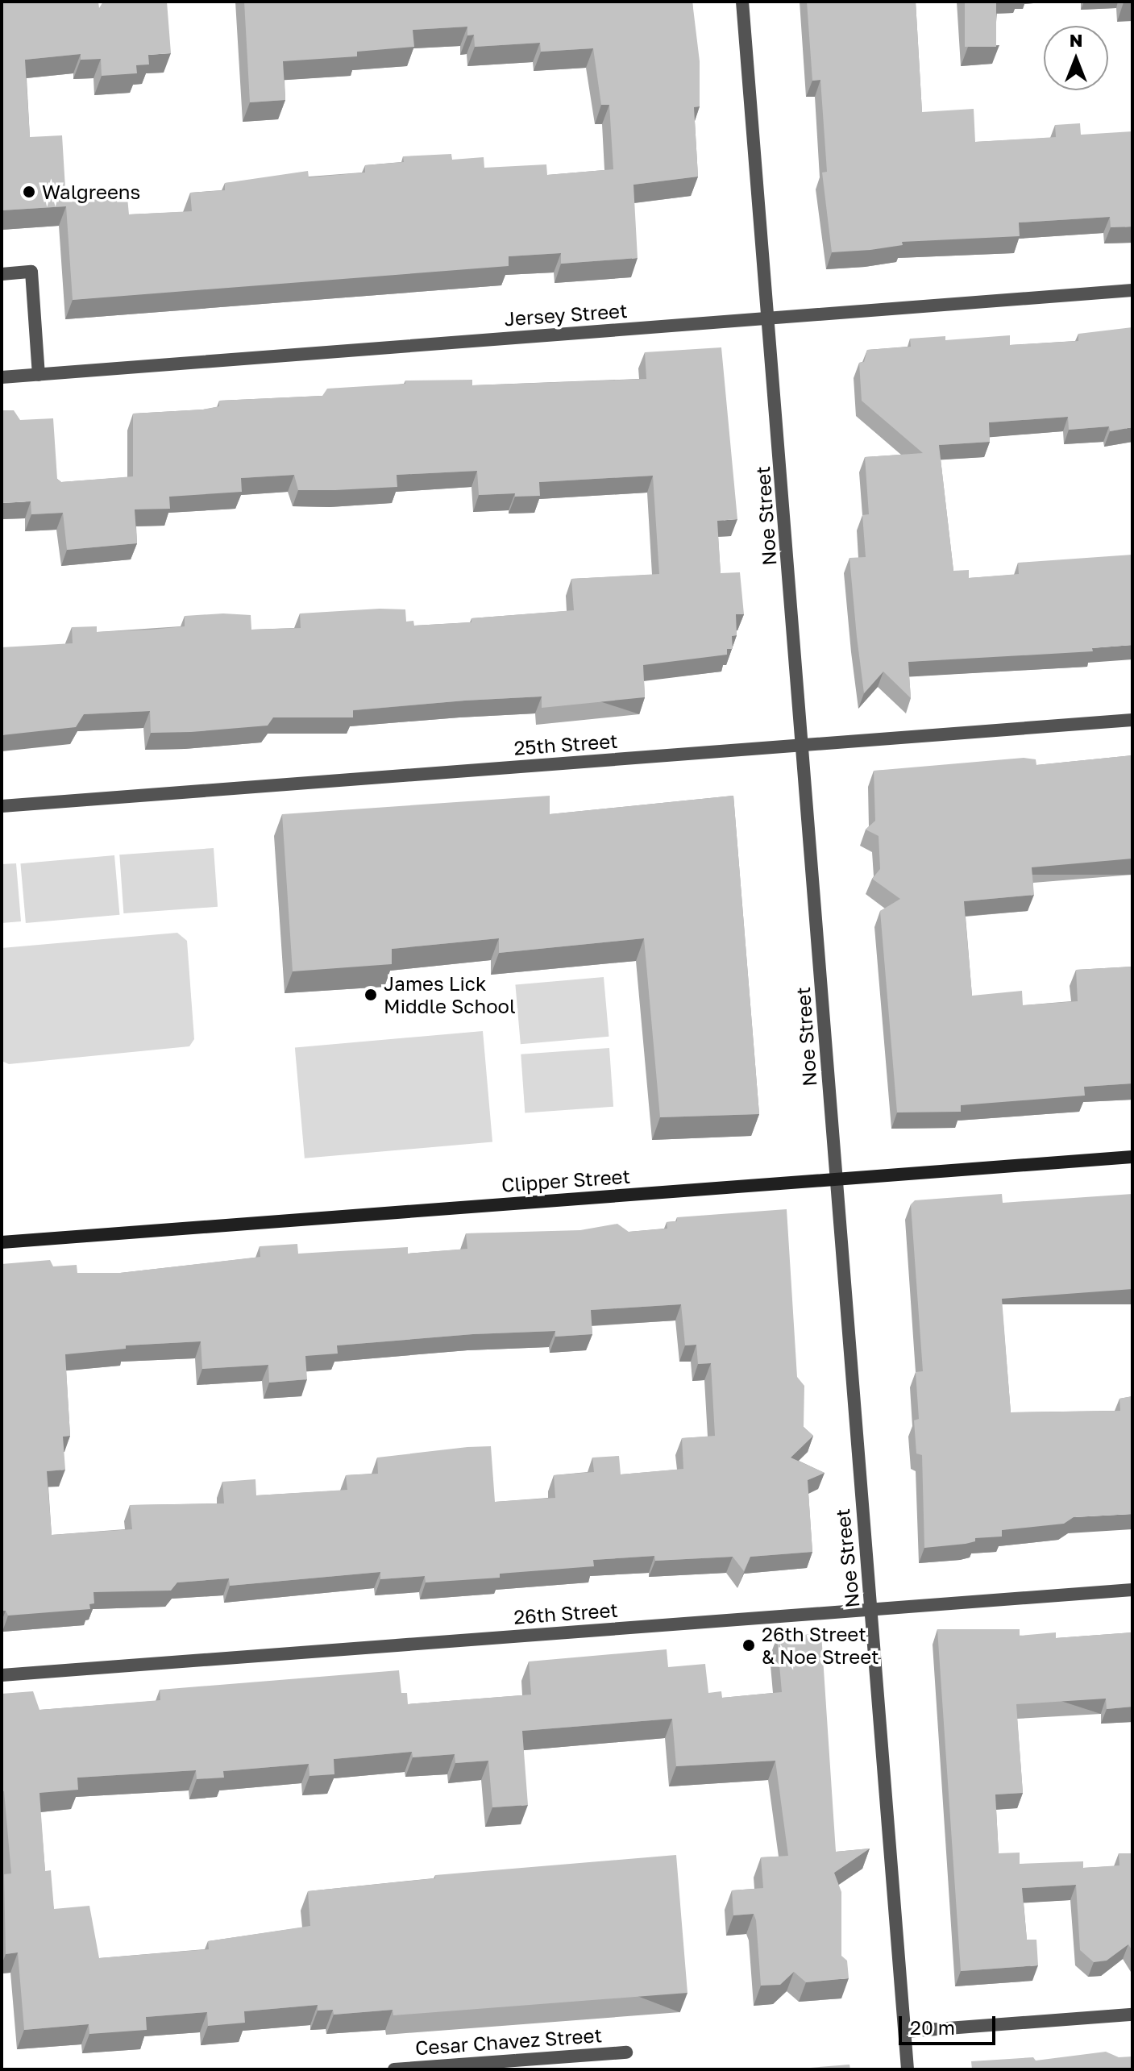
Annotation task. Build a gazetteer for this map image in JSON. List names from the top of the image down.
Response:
{
  "streets": {
    "street": [
      "Jersey Street",
      "Noe Street",
      "25th Street",
      "Clipper Street",
      "26th Street",
      "Cesar Chavez Street"
    ]
  },
  "crossings": [
    ["Jersey Street", "Noe Street"],
    ["Noe Street", "25th Street"],
    ["Noe Street", "Clipper Street"],
    ["Noe Street", "26th Street"]
  ],
  "places": ["Walgreens", "James Lick Middle School", "26th Street & Noe Street"],
  "scale_bar": "20 m",
  "north": "top"
}
